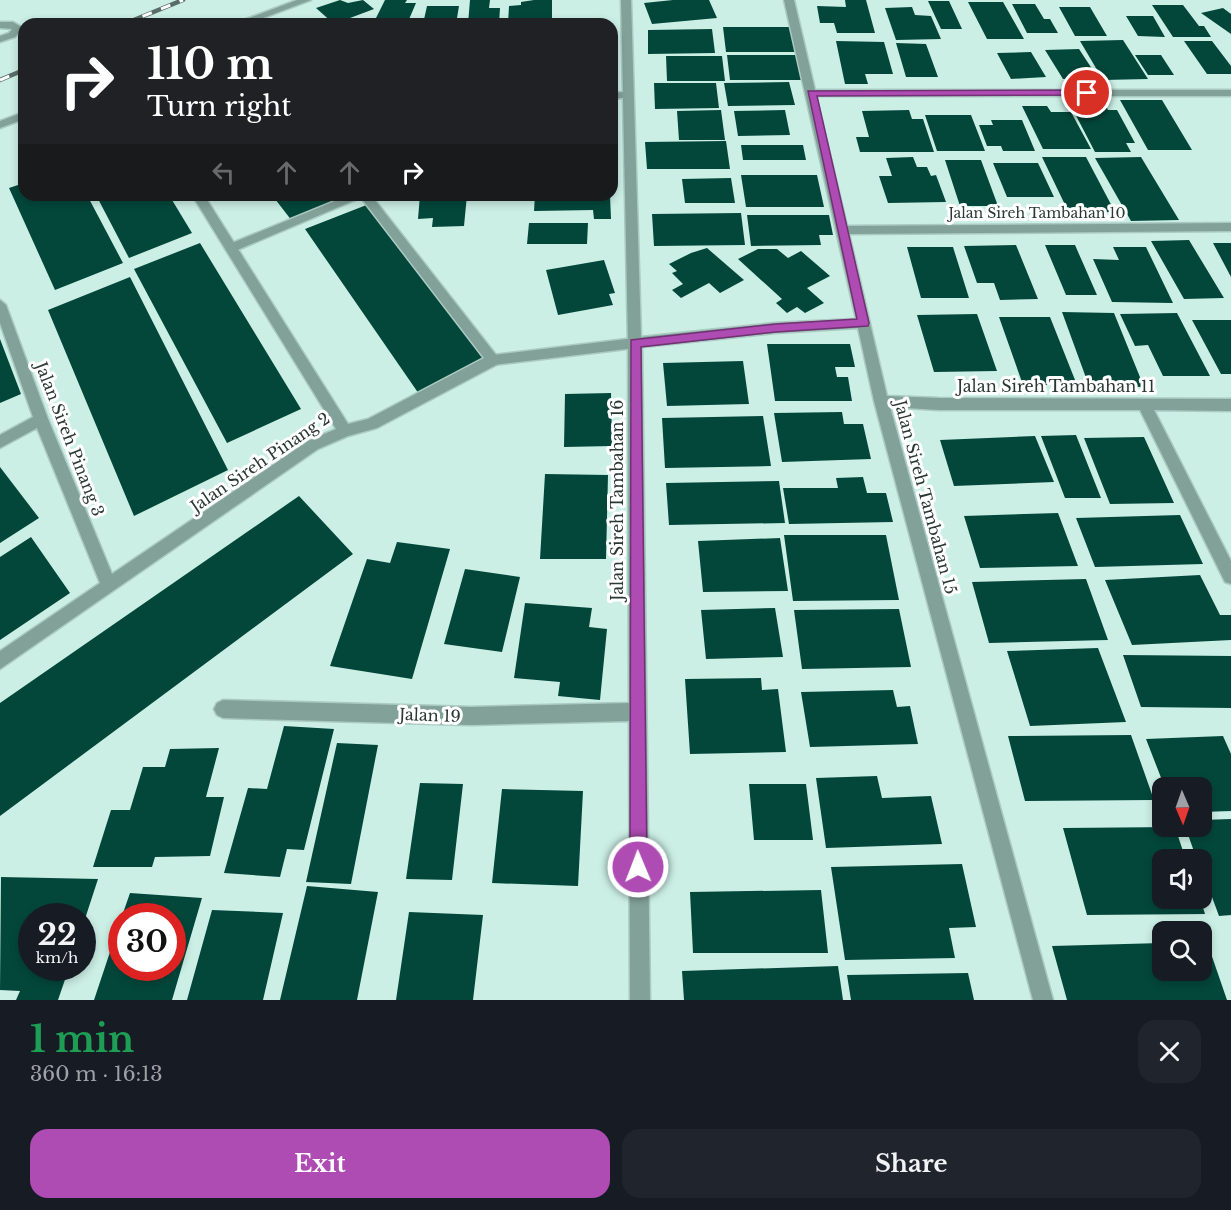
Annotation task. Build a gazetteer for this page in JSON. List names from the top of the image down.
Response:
{
  "streets": {
    "street": [
      "Jalan Sireh Tambahan 10",
      "Jalan Sireh Tambahan 11",
      "Jalan Sireh Pinang 3",
      "Jalan Sireh Pinang 2",
      "Jalan Sireh Tambahan 15",
      "Jalan Sireh Tambahan 16",
      "Jalan 19"
    ]
  },
  "crossings": [
    ["Jalan Sireh Tambahan 10", "Jalan Sireh Tambahan 15"],
    ["Jalan Sireh Tambahan 11", "Jalan Sireh Tambahan 15"],
    ["Jalan Sireh Pinang 3", "Jalan Sireh Pinang 2"],
    ["Jalan Sireh Tambahan 16", "Jalan 19"]
  ],
  "north": "bottom",
  "page": {
    "turn": ["110 m", "Turn right"],
    "speed": "22 km/h",
    "limit": "30",
    "heading": ["1 min", "360 m · 16:13"],
    "buttons": ["Exit", "Share"]
  }
}
